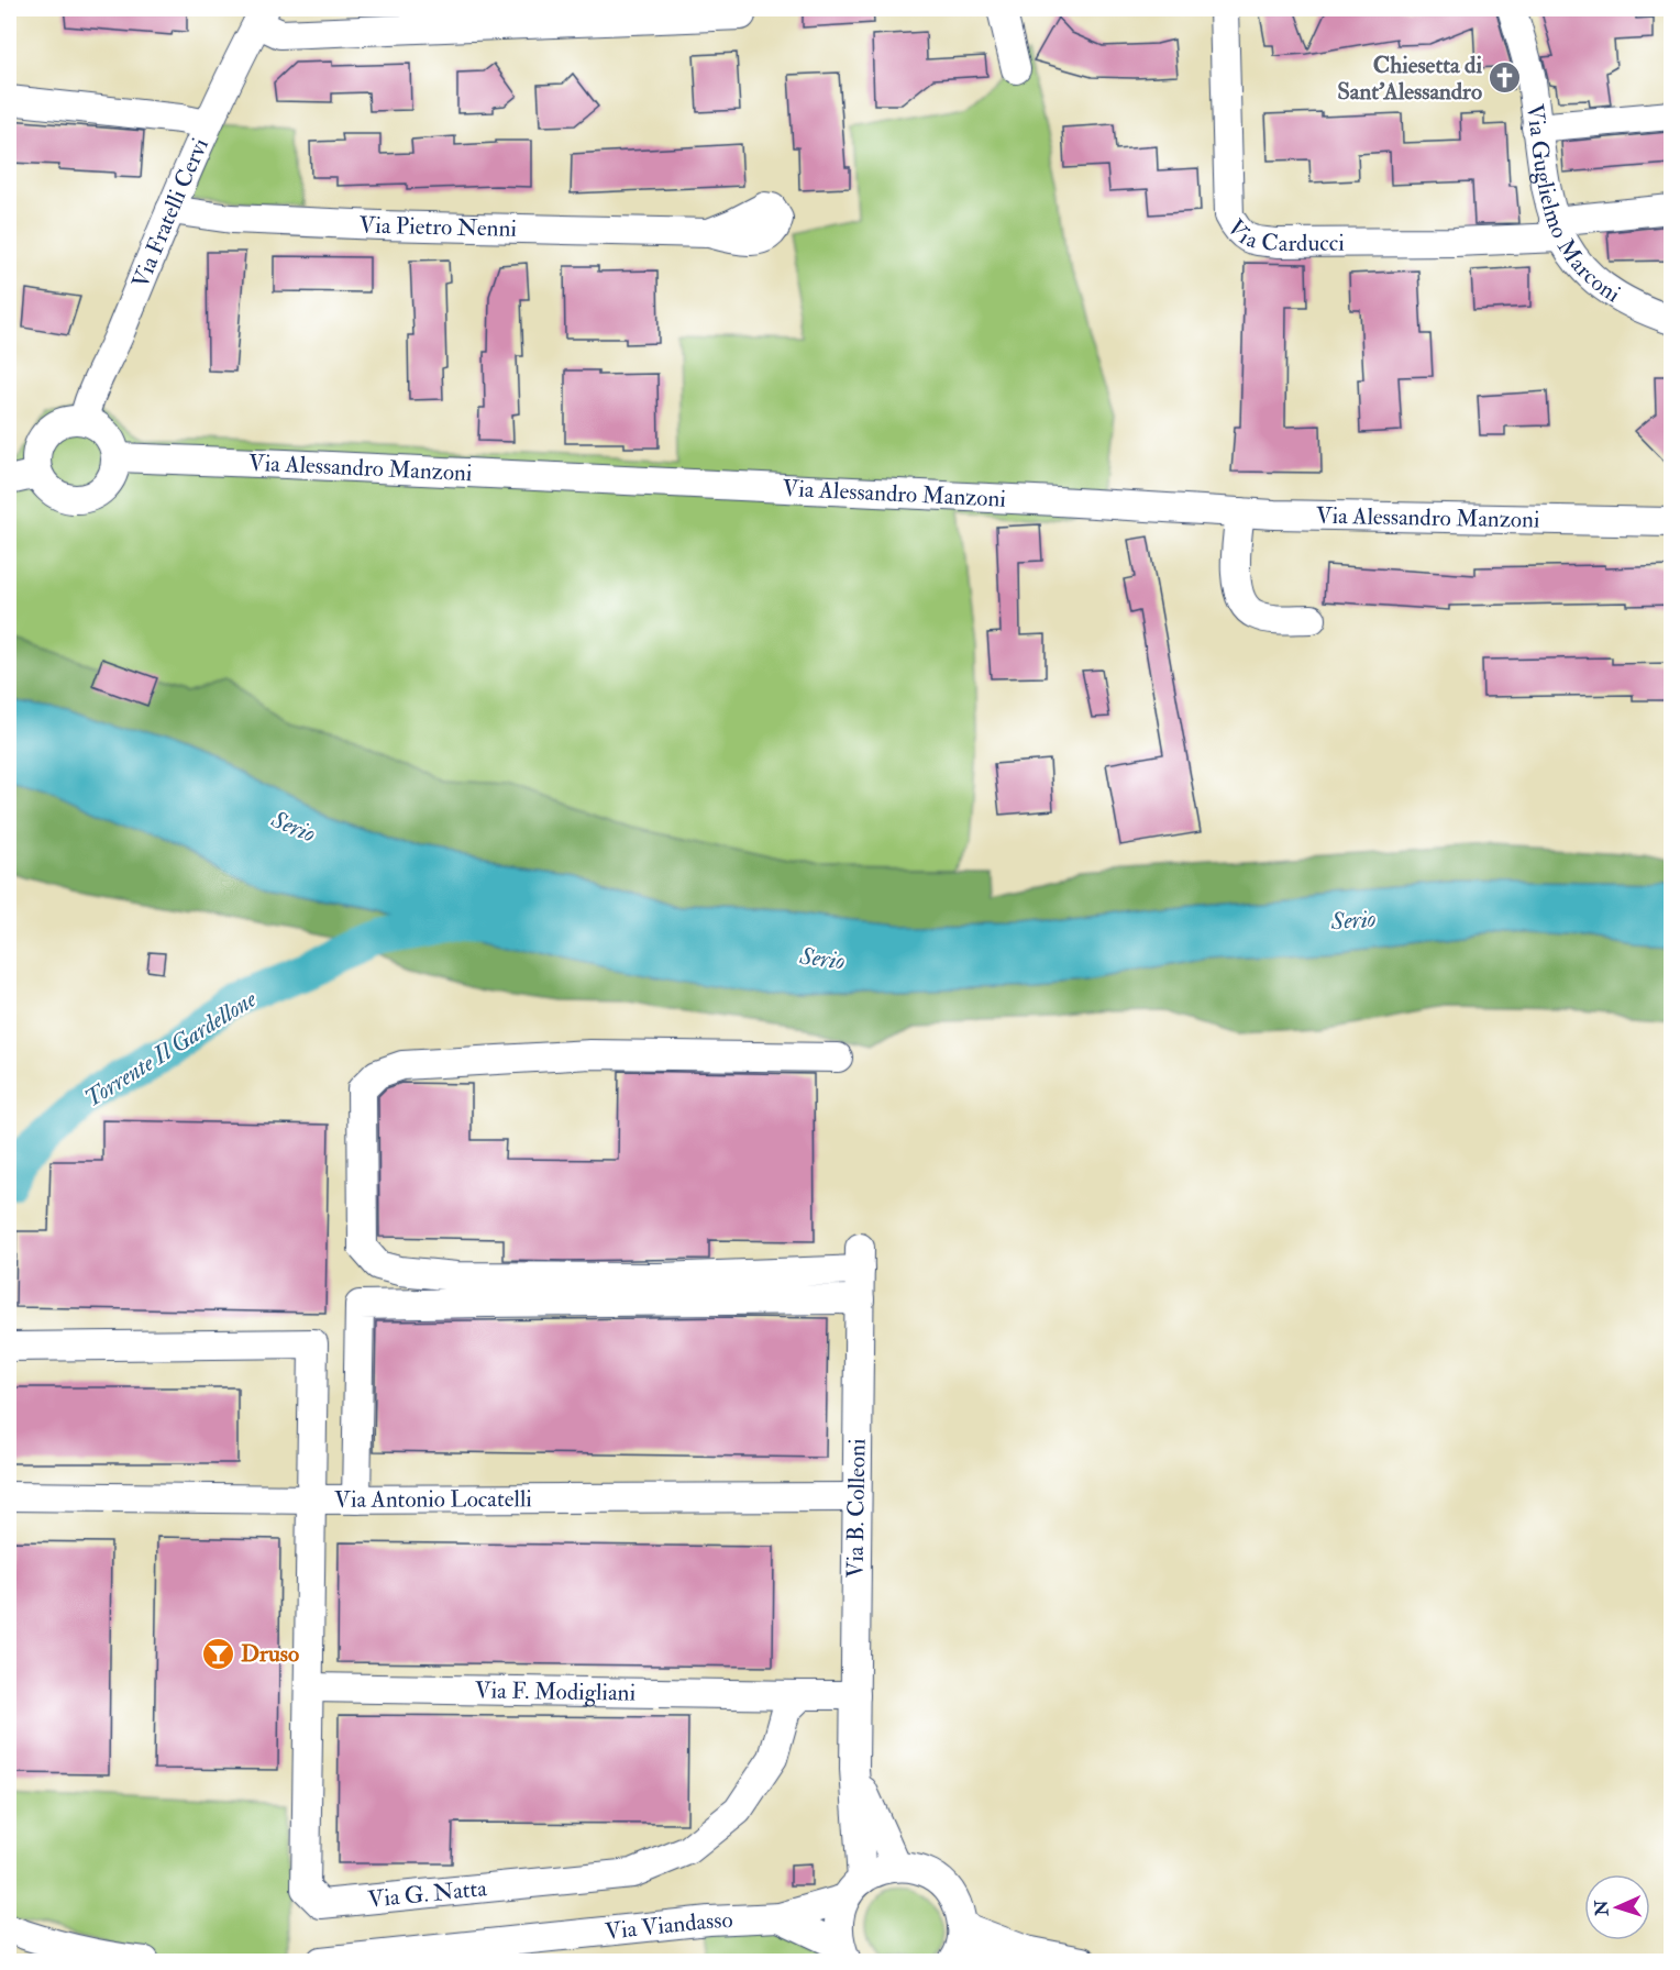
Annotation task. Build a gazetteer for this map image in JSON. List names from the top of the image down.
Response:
{
  "streets": {
    "street": [
      "Via Guglielmo Marconi",
      "Via Fratelli Cervi",
      "Via Pietro Nenni",
      "Via Carducci",
      "Via Alessandro Manzoni",
      "Via Antonio Locatelli",
      "Via B. Colleoni",
      "Via F. Modigliani",
      "Via G. Natta",
      "Via Viandasso"
    ]
  },
  "crossings": [
    ["Via Guglielmo Marconi", "Via Carducci"],
    ["Via Fratelli Cervi", "Via Pietro Nenni"],
    ["Via Fratelli Cervi", "Via Alessandro Manzoni"],
    ["Via Antonio Locatelli", "Via B. Colleoni"],
    ["Via Antonio Locatelli", "Via G. Natta"],
    ["Via B. Colleoni", "Via Viandasso"],
    ["Via F. Modigliani", "Via G. Natta"]
  ],
  "water": ["Serio", "Torrente Il Gardellone"],
  "places": {
    "church": ["Chiesetta di Sant'Alessandro"],
    "bar": ["Druso"]
  },
  "north": "left"
}
